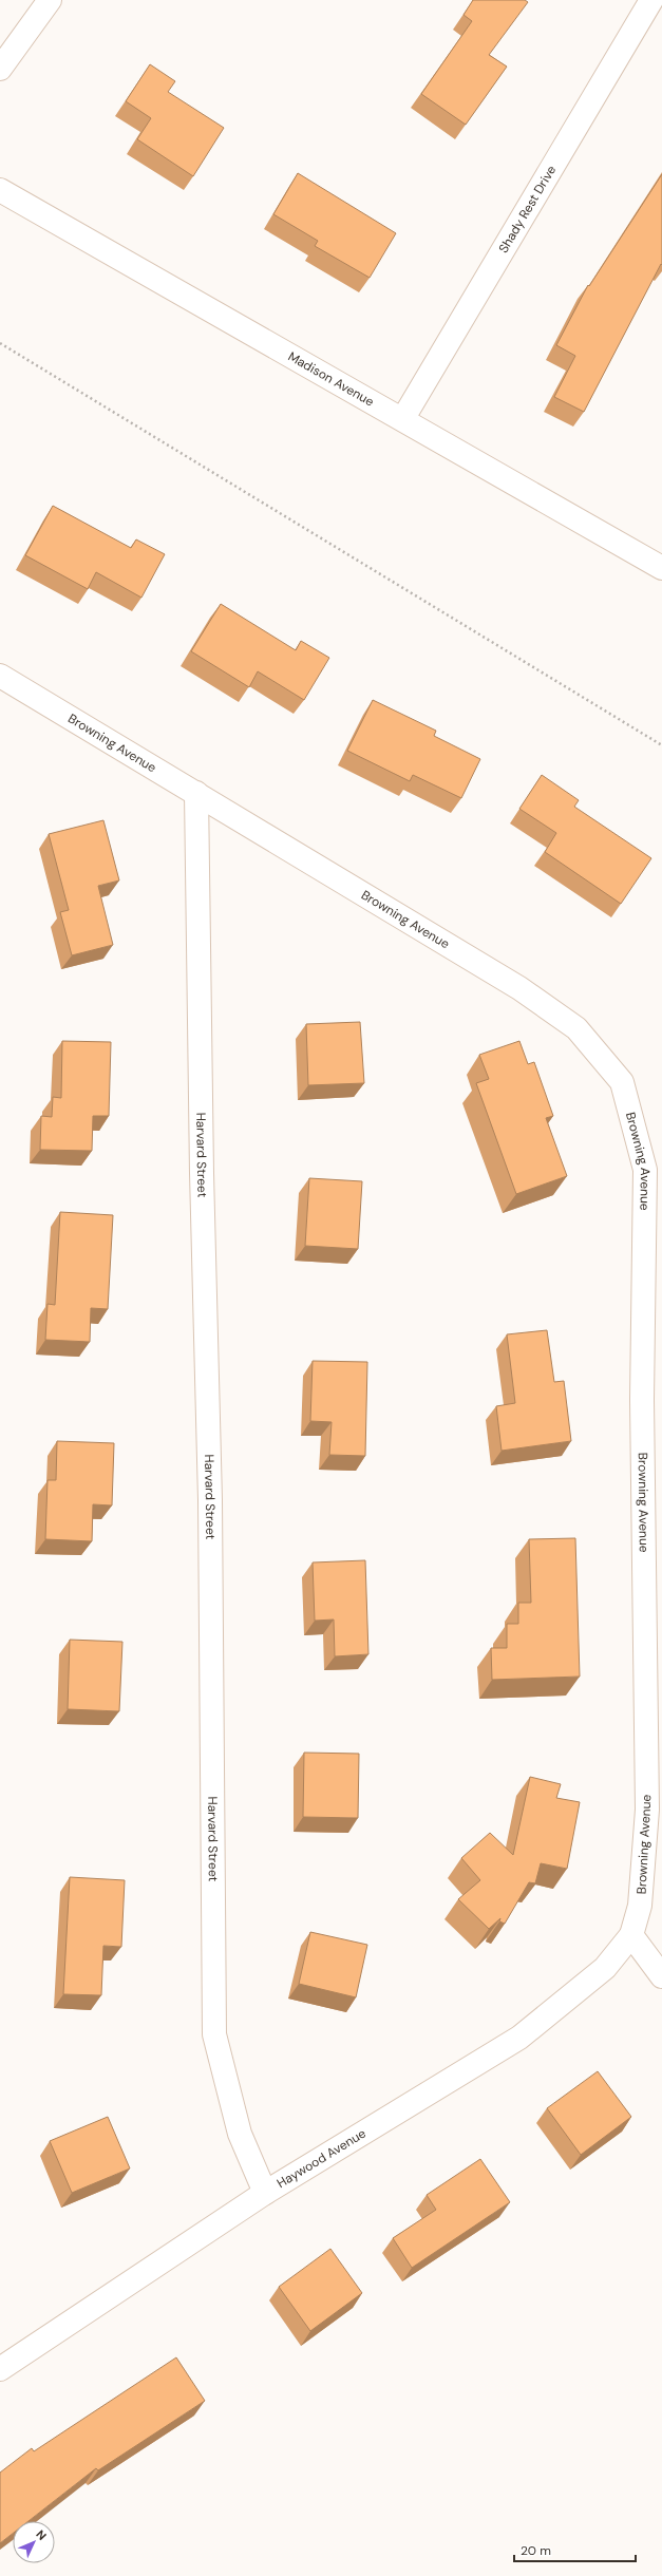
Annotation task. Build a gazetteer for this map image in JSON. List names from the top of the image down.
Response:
{
  "streets": {
    "street": [
      "Shady Rest Drive",
      "Madison Avenue",
      "Browning Avenue",
      "Harvard Street",
      "Haywood Avenue"
    ]
  },
  "crossings": [
    ["Shady Rest Drive", "Madison Avenue"],
    ["Browning Avenue", "Harvard Street"],
    ["Browning Avenue", "Haywood Avenue"],
    ["Harvard Street", "Haywood Avenue"]
  ],
  "scale_bar": "20 m",
  "north": "top right"
}
